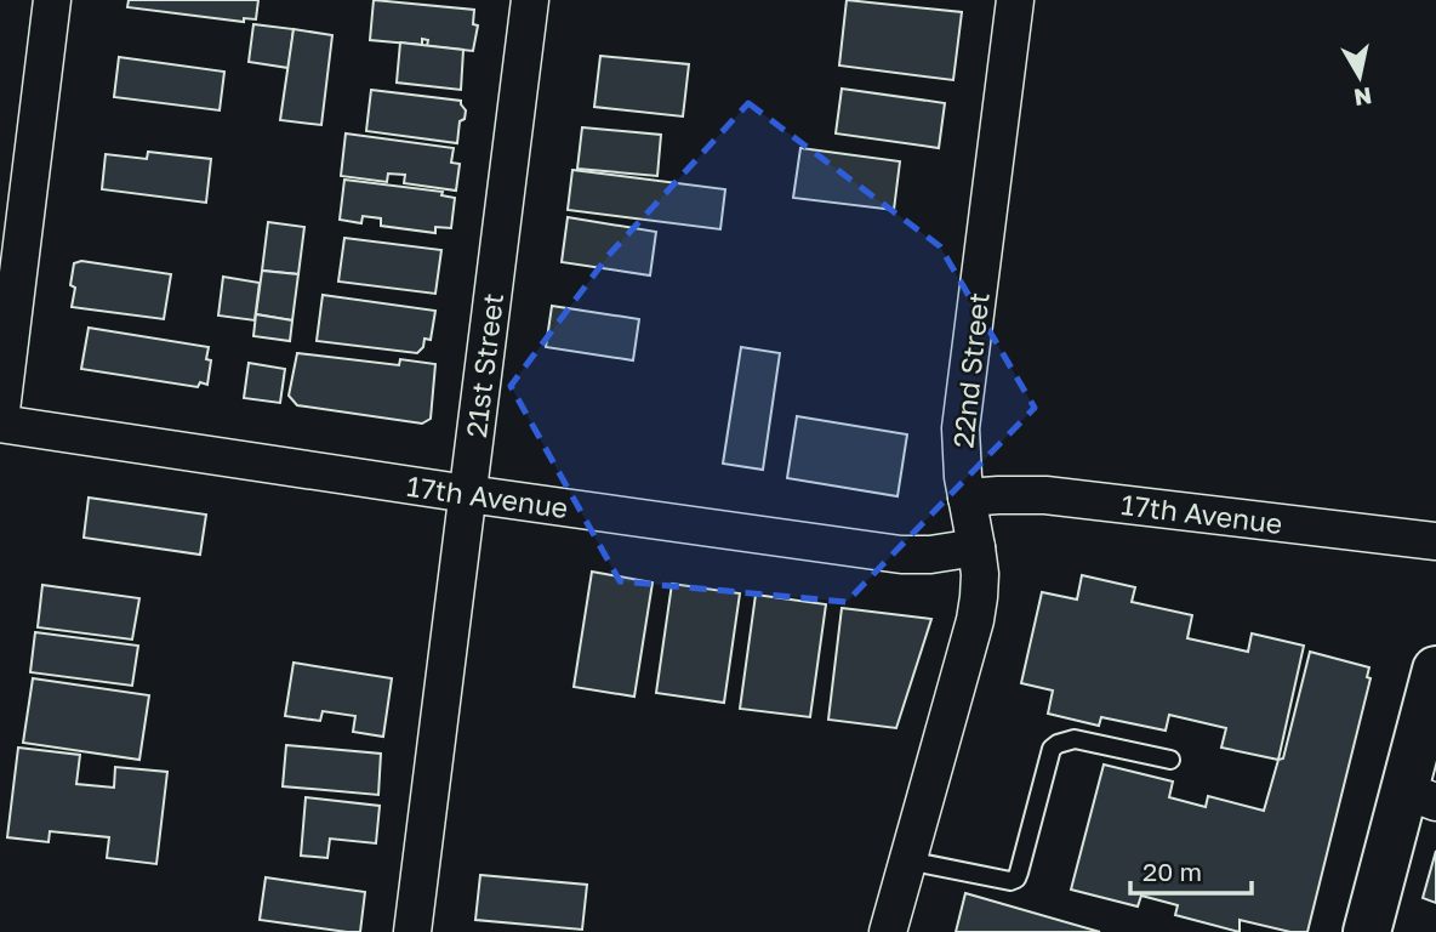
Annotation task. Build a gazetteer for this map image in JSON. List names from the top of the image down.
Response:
{
  "streets": {
    "street": ["21st Street", "22nd Street", "17th Avenue"]
  },
  "crossings": [
    ["21st Street", "17th Avenue"],
    ["22nd Street", "17th Avenue"]
  ],
  "scale_bar": "20 m",
  "north": "bottom"
}
